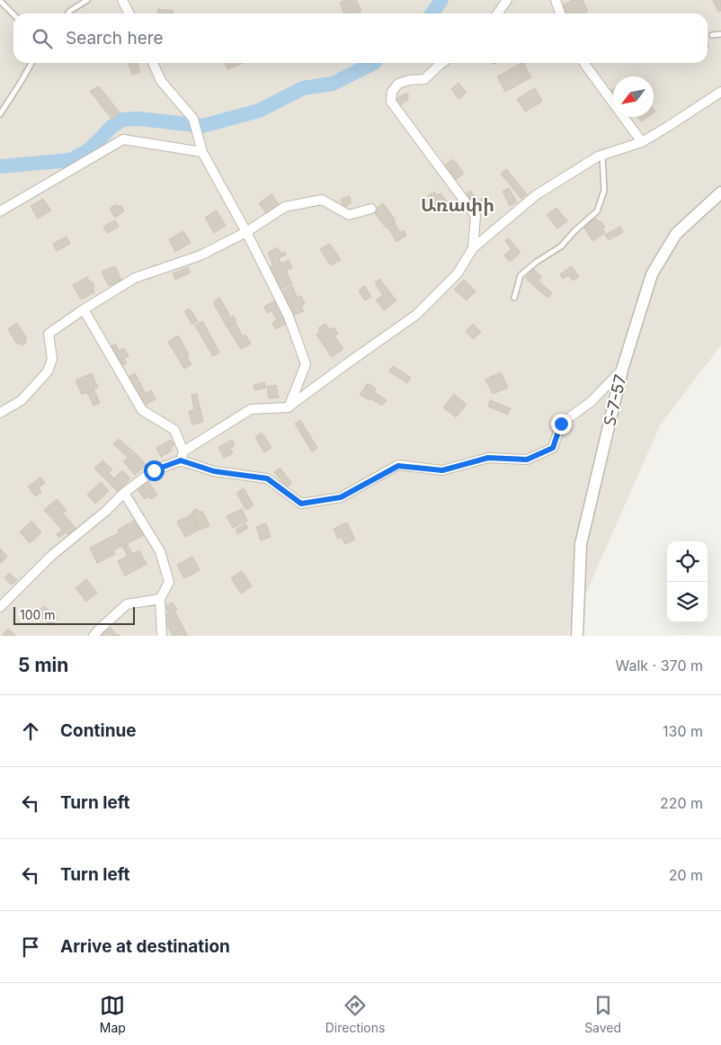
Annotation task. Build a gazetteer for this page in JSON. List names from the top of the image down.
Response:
{
  "streets": {
    "street": ["Տ-7-57"]
  },
  "districts": ["Առափի"],
  "scale_bar": "100 m",
  "north": "bottom left",
  "page": {
    "search": "Search here",
    "scale": "100 m",
    "heading": ["5 min", "Walk · 370 m"],
    "list": [
      ["Continue", "130 m"],
      ["Turn left", "220 m"],
      ["Turn left", "20 m"],
      "Arrive at destination"
    ],
    "nav": ["Map", "Directions", "Saved"]
  }
}
